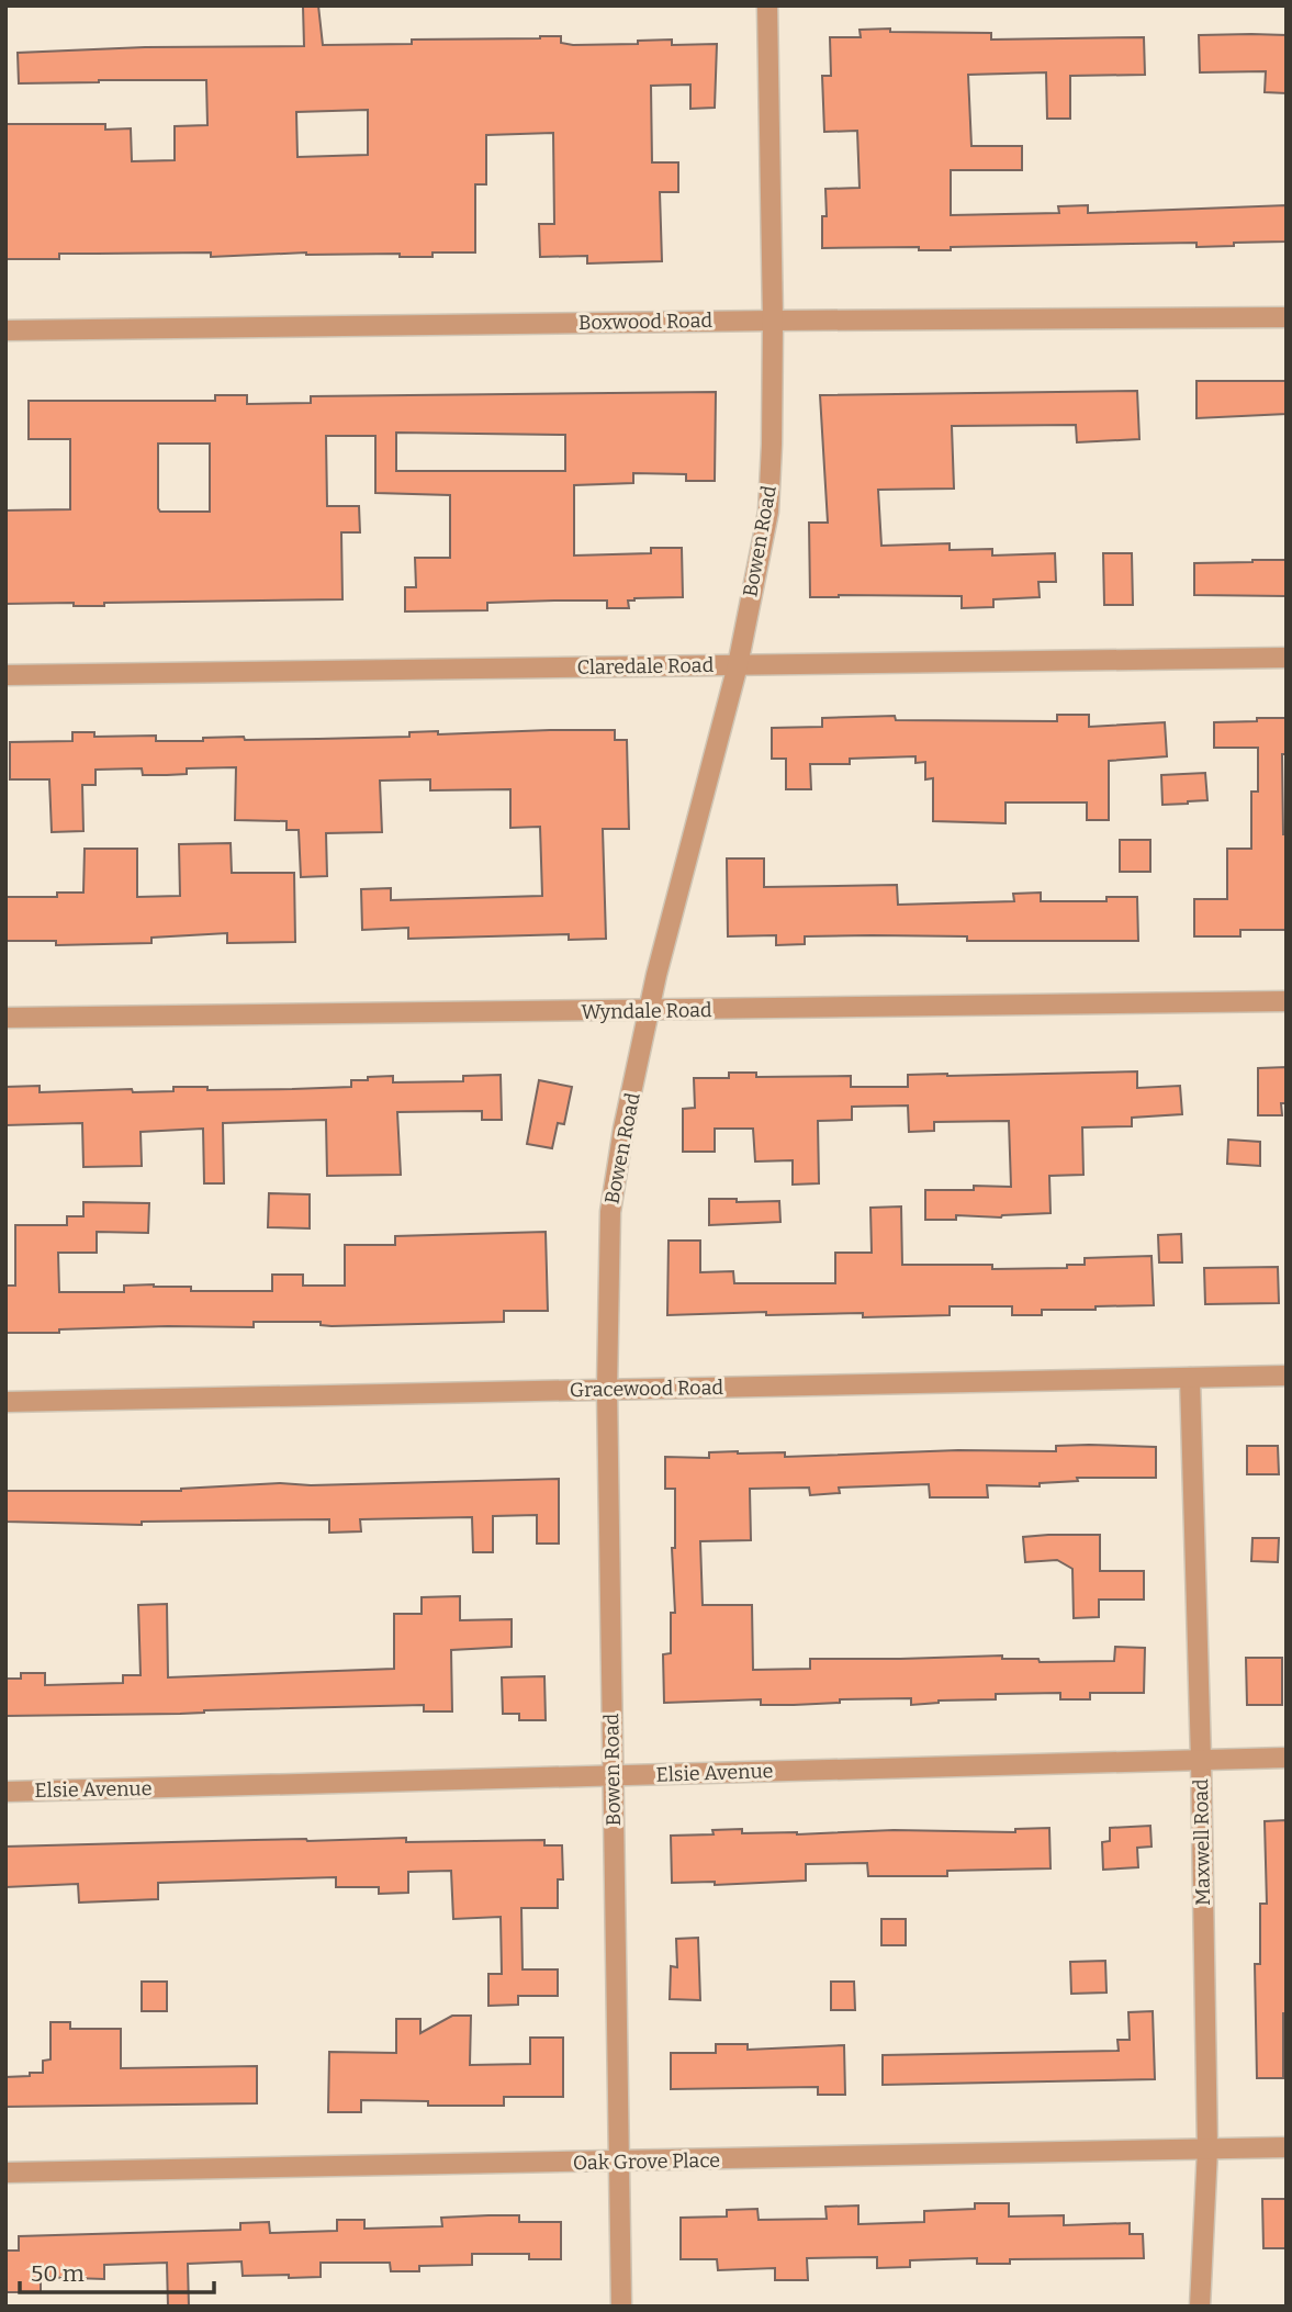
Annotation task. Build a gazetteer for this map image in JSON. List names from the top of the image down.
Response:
{
  "streets": {
    "street": [
      "Boxwood Road",
      "Bowen Road",
      "Claredale Road",
      "Wyndale Road",
      "Gracewood Road",
      "Elsie Avenue",
      "Maxwell Road",
      "Oak Grove Place"
    ]
  },
  "crossings": [
    ["Boxwood Road", "Bowen Road"],
    ["Bowen Road", "Claredale Road"],
    ["Bowen Road", "Wyndale Road"],
    ["Bowen Road", "Gracewood Road"],
    ["Bowen Road", "Elsie Avenue"],
    ["Bowen Road", "Oak Grove Place"],
    ["Gracewood Road", "Maxwell Road"],
    ["Elsie Avenue", "Maxwell Road"],
    ["Maxwell Road", "Oak Grove Place"]
  ],
  "scale_bar": "50 m"
}
